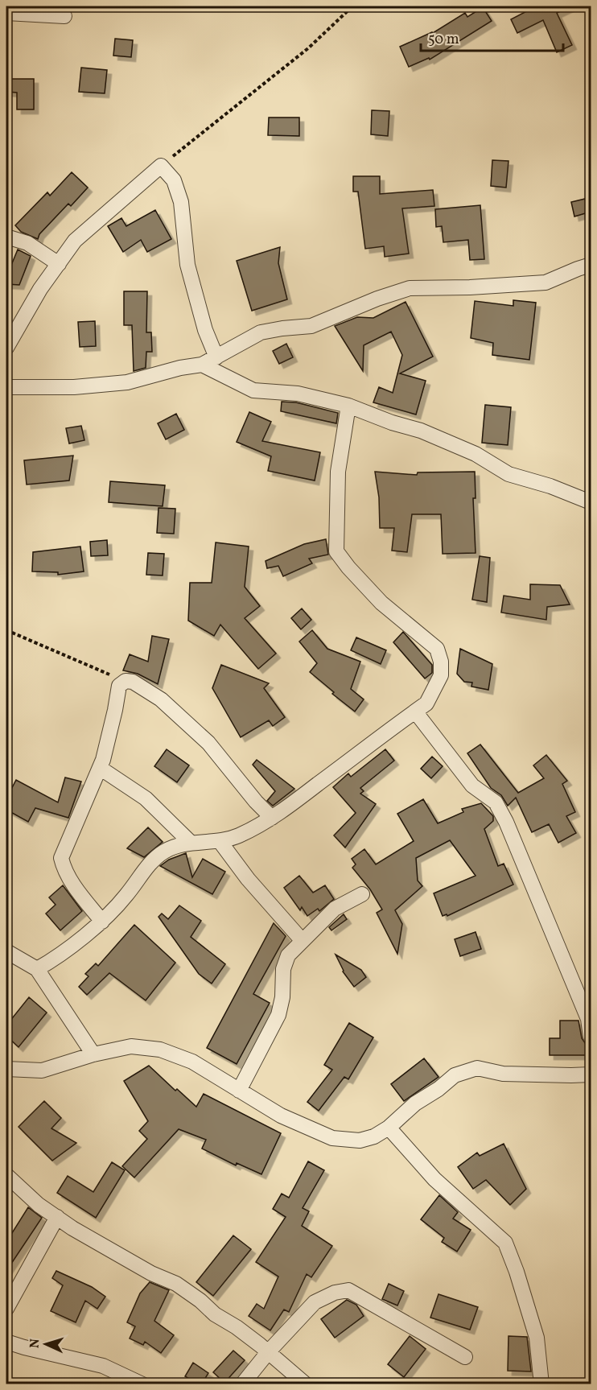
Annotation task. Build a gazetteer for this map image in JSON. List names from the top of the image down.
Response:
{
  "scale_bar": "50 m",
  "north": "left"
}
